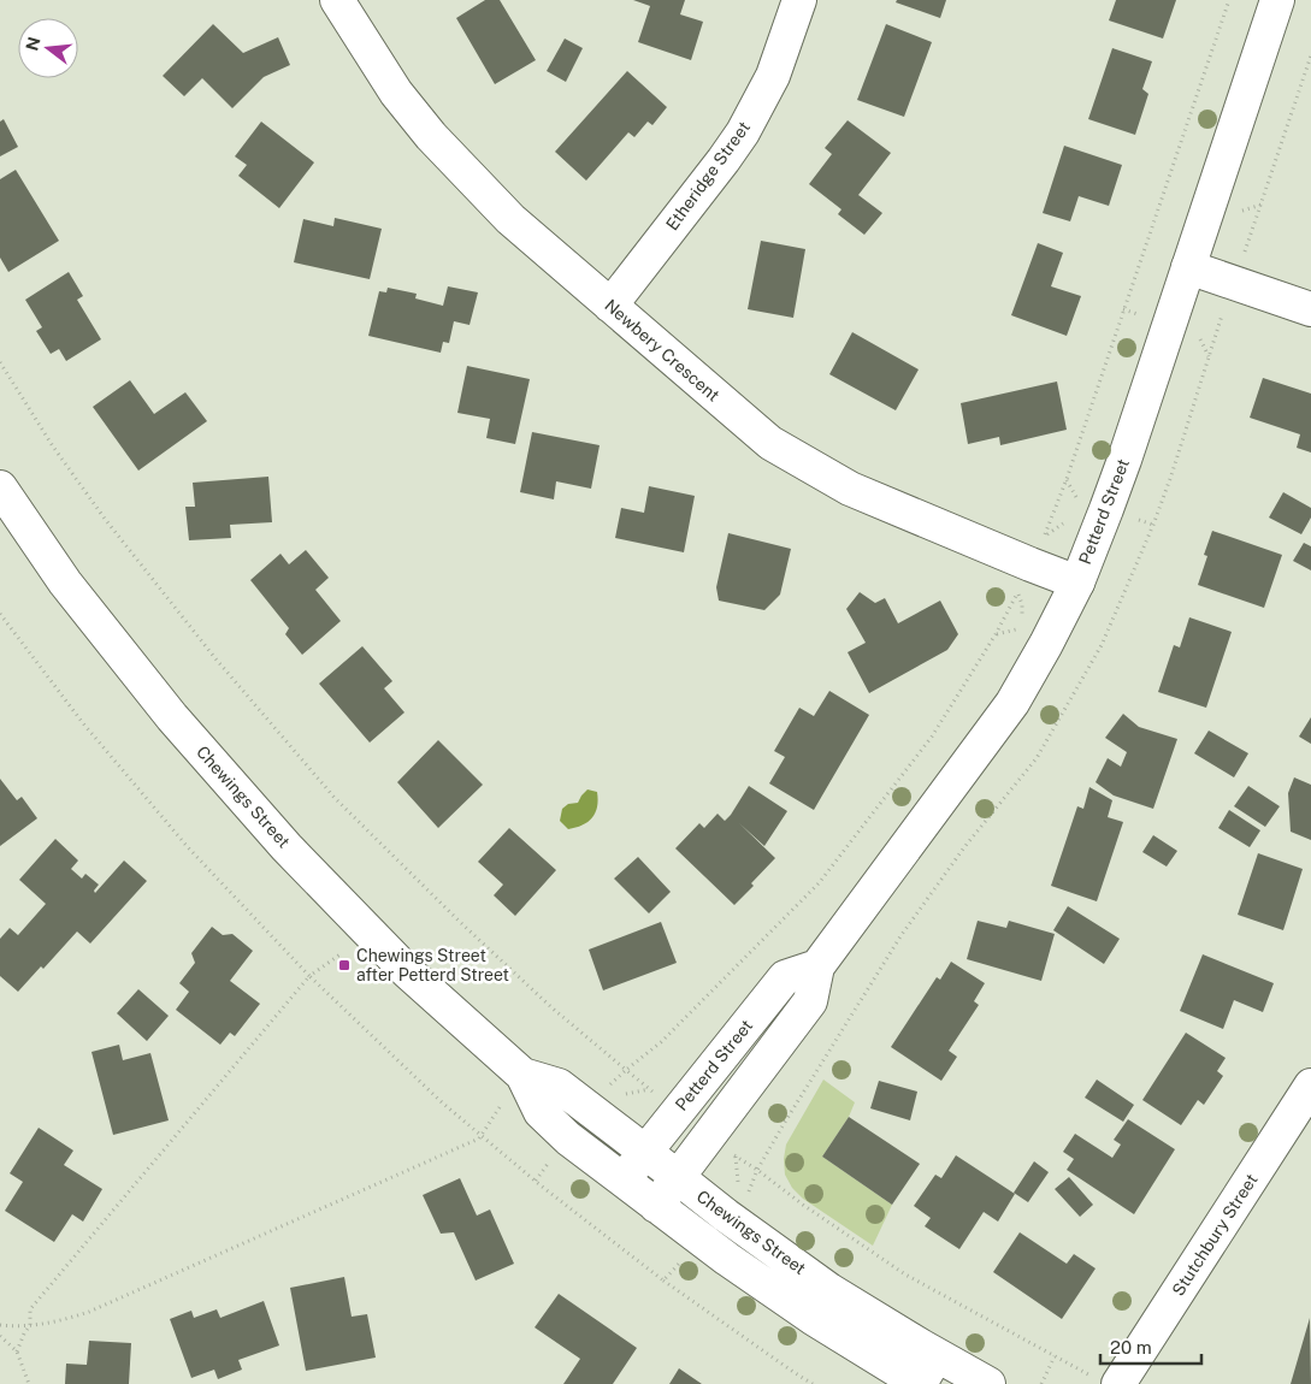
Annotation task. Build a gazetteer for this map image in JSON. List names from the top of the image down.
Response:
{
  "streets": {
    "street": [
      "Etheridge Street",
      "Newbery Crescent",
      "Petterd Street",
      "Chewings Street",
      "Stutchbury Street"
    ]
  },
  "crossings": [
    ["Etheridge Street", "Newbery Crescent"],
    ["Newbery Crescent", "Petterd Street"],
    ["Petterd Street", "Chewings Street"]
  ],
  "places": {
    "transit": ["Chewings Street after Petterd Street"]
  },
  "scale_bar": "20 m",
  "north": "left"
}
